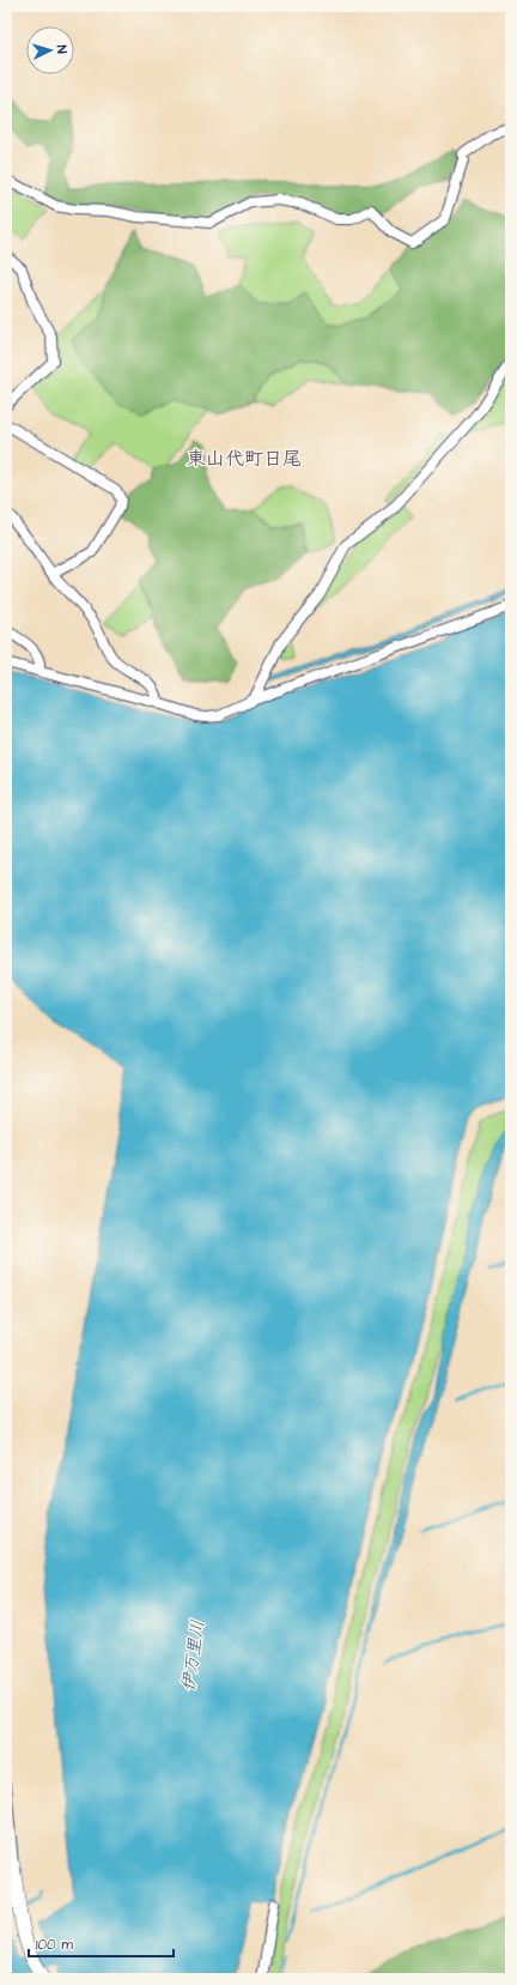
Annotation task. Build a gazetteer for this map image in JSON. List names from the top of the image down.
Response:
{
  "districts": ["東山代町日尾"],
  "water": ["伊万里川"],
  "scale_bar": "100 m",
  "north": "right"
}
